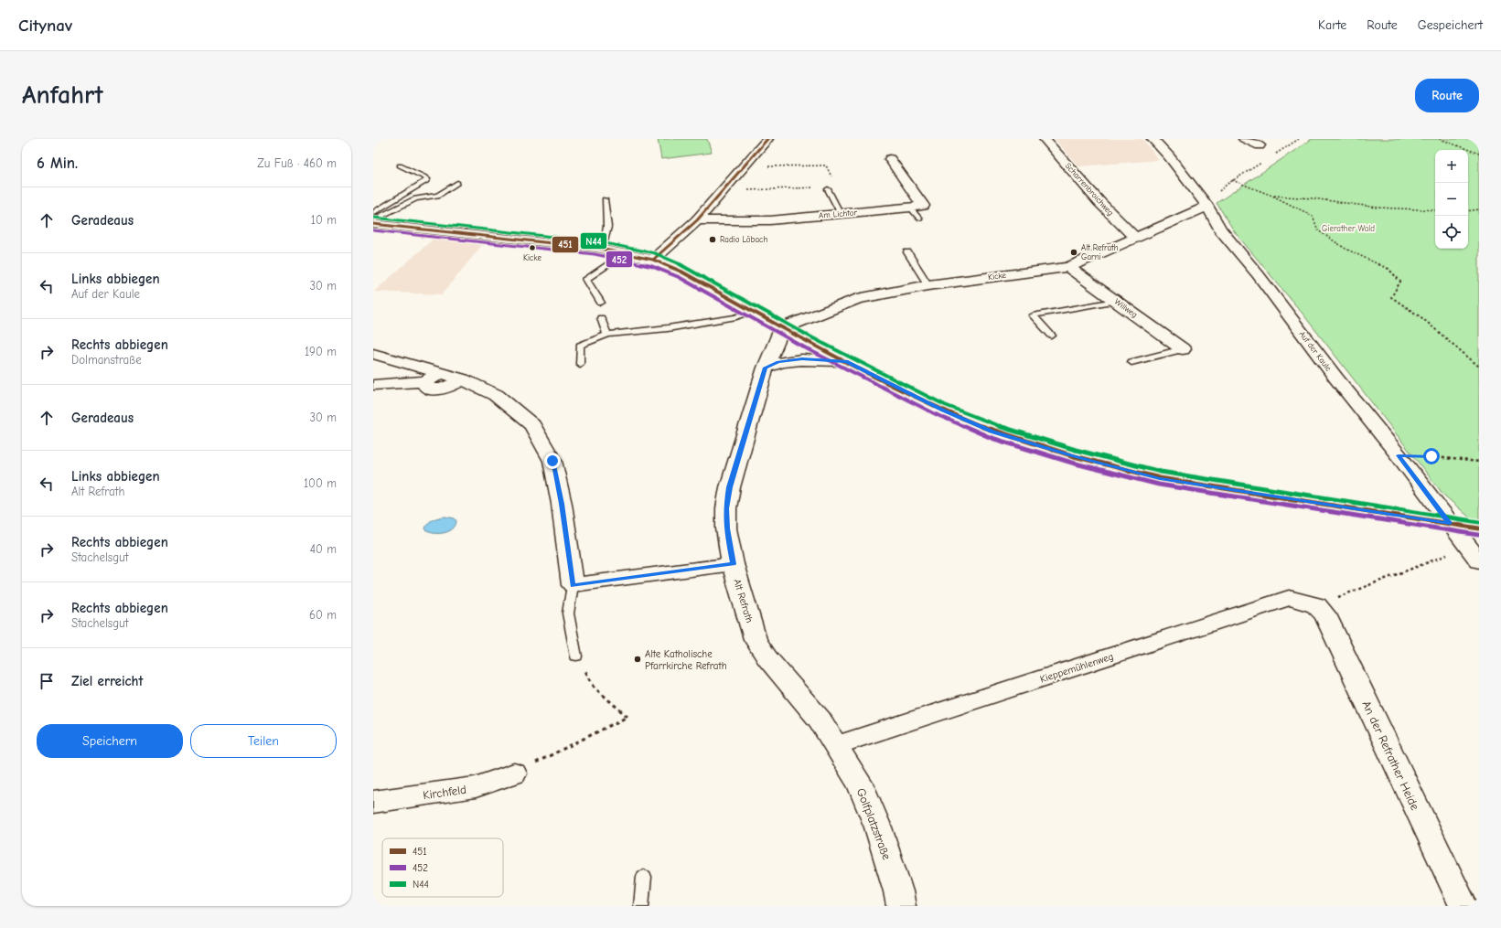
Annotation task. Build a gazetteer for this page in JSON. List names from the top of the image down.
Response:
{
  "streets": {
    "street": [
      "Scharrenbroichweg",
      "Am Lichtor",
      "Kicke",
      "Willweg",
      "Auf der Kaule",
      "Alt Refrath",
      "Kieppemühlenweg",
      "An der Refrather Heide",
      "Kirchfeld",
      "Golfplatzstraße"
    ]
  },
  "crossings": [
    ["Scharrenbroichweg", "Kicke"],
    ["Kicke", "Willweg"],
    ["Kicke", "Auf der Kaule"],
    ["Kicke", "Alt Refrath"],
    ["Alt Refrath", "Kieppemühlenweg"],
    ["Alt Refrath", "Golfplatzstraße"],
    ["Kieppemühlenweg", "An der Refrather Heide"],
    ["Kieppemühlenweg", "Golfplatzstraße"]
  ],
  "parks": ["Gierather Wald"],
  "places": [
    "Radio Löbach",
    "Kicke",
    "Alt Refrath Garni",
    "Alte Katholische Pfarrkirche Refrath"
  ],
  "lines": ["transit line 451", "transit line N44", "transit line 452"],
  "legend": ["451", "452", "N44"],
  "page": {
    "header": "Citynav",
    "nav": ["Karte", "Route", "Gespeichert"],
    "buttons": [
      "Route",
      ["Speichern", "Teilen"]
    ],
    "title": "Anfahrt",
    "heading": ["6 Min.", "Zu Fuß · 460 m"],
    "map_buttons": ["+", "−"],
    "list": [
      ["Geradeaus", "10 m"],
      ["Links abbiegen", "Auf der Kaule", "30 m"],
      ["Rechts abbiegen", "Dolmanstraße", "190 m"],
      ["Geradeaus", "30 m"],
      ["Links abbiegen", "Alt Refrath", "100 m"],
      ["Rechts abbiegen", "Stachelsgut", "40 m"],
      ["Rechts abbiegen", "Stachelsgut", "60 m"],
      "Ziel erreicht"
    ]
  }
}
